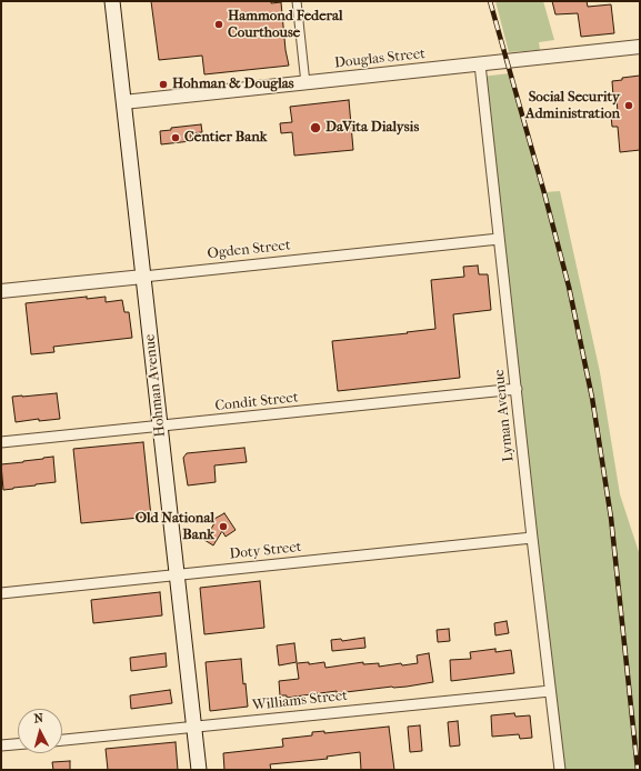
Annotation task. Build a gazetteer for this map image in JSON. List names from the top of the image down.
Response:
{
  "streets": {
    "main road": ["Hohman Avenue"],
    "street": [
      "Douglas Street",
      "Ogden Street",
      "Condit Street",
      "Lyman Avenue",
      "Doty Street",
      "Williams Street"
    ]
  },
  "crossings": [
    ["Douglas Street", "Hohman Avenue"],
    ["Douglas Street", "Lyman Avenue"],
    ["Ogden Street", "Hohman Avenue"],
    ["Ogden Street", "Lyman Avenue"],
    ["Hohman Avenue", "Condit Street"],
    ["Hohman Avenue", "Doty Street"],
    ["Hohman Avenue", "Williams Street"],
    ["Condit Street", "Lyman Avenue"],
    ["Lyman Avenue", "Doty Street"],
    ["Lyman Avenue", "Williams Street"]
  ],
  "places": [
    "Hammond Federal Courthouse",
    "Hohman & Douglas",
    "Social Security Administration",
    "DaVita Dialysis",
    "Centier Bank",
    "Old National Bank"
  ],
  "north": "top"
}
